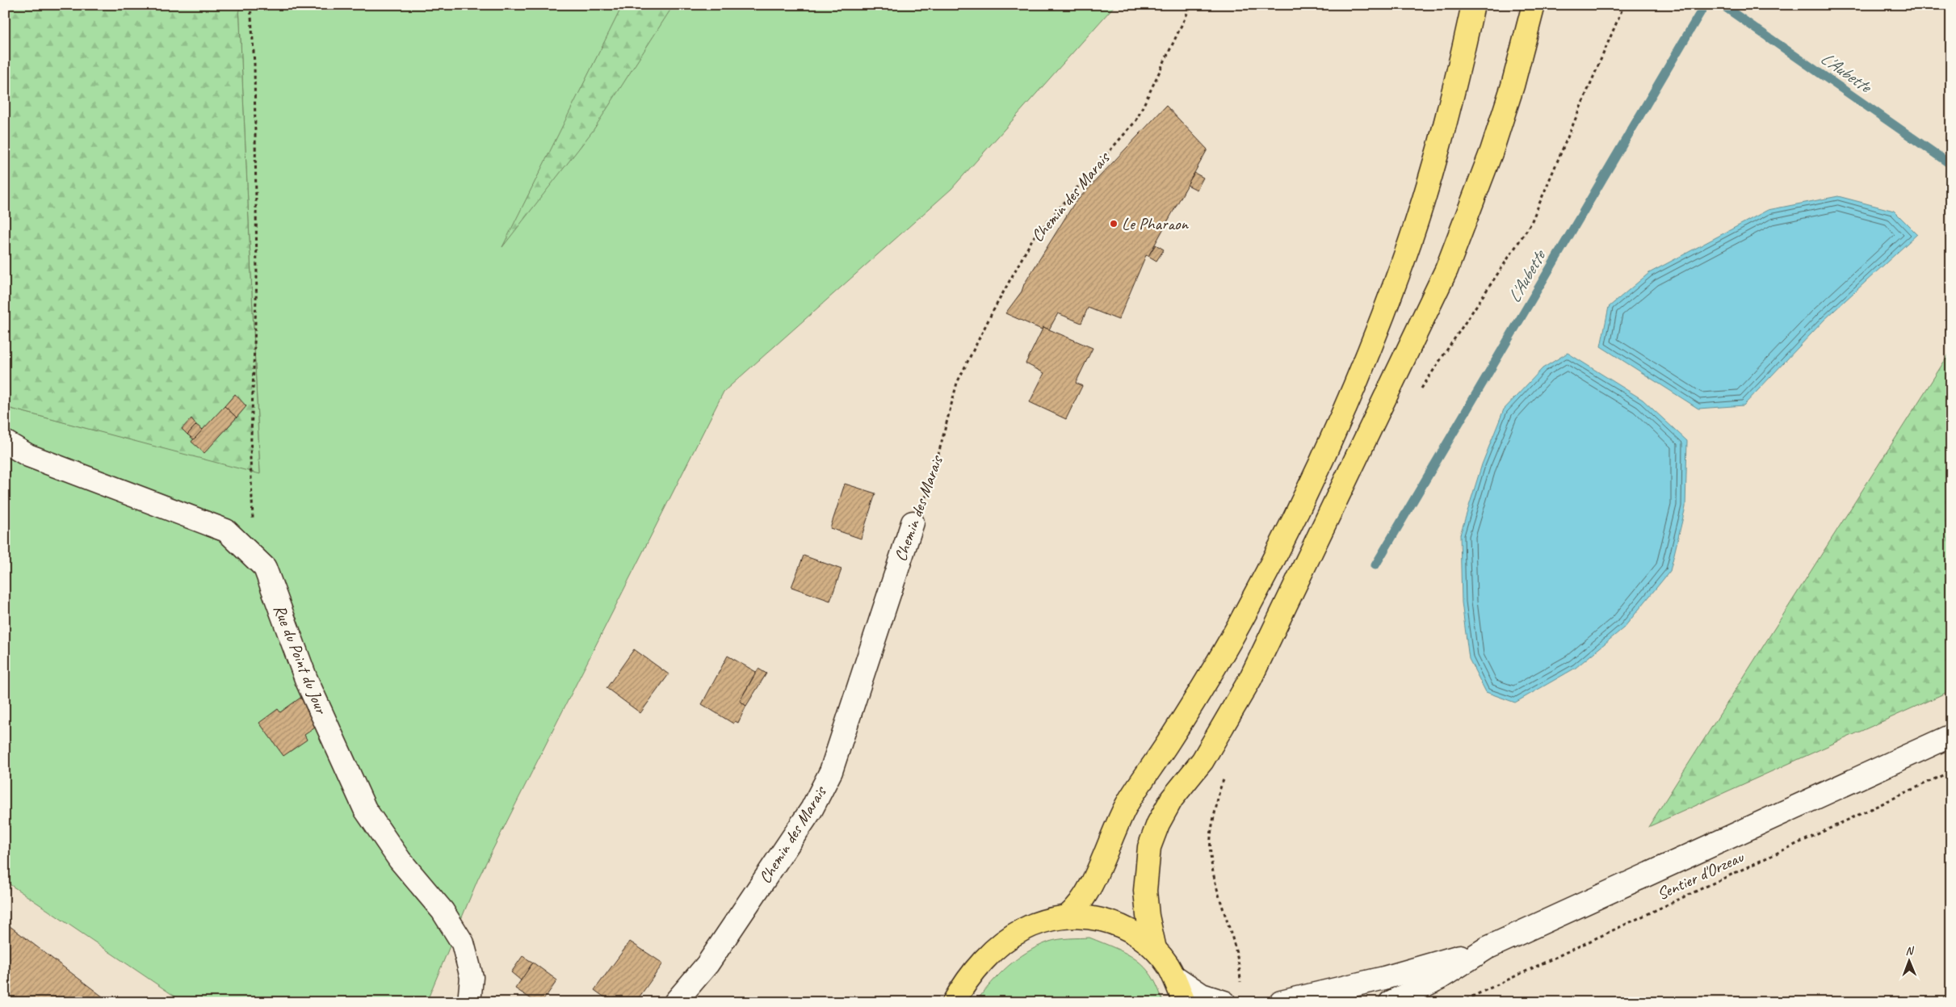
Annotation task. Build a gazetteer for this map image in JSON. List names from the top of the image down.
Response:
{
  "streets": {
    "street": ["Chemin des Marais", "Rue du Point du Jour"],
    "path": ["Sentier d'Orzeau"]
  },
  "water": ["L'Aubette"],
  "places": ["Le Pharaon"],
  "north": "top"
}
